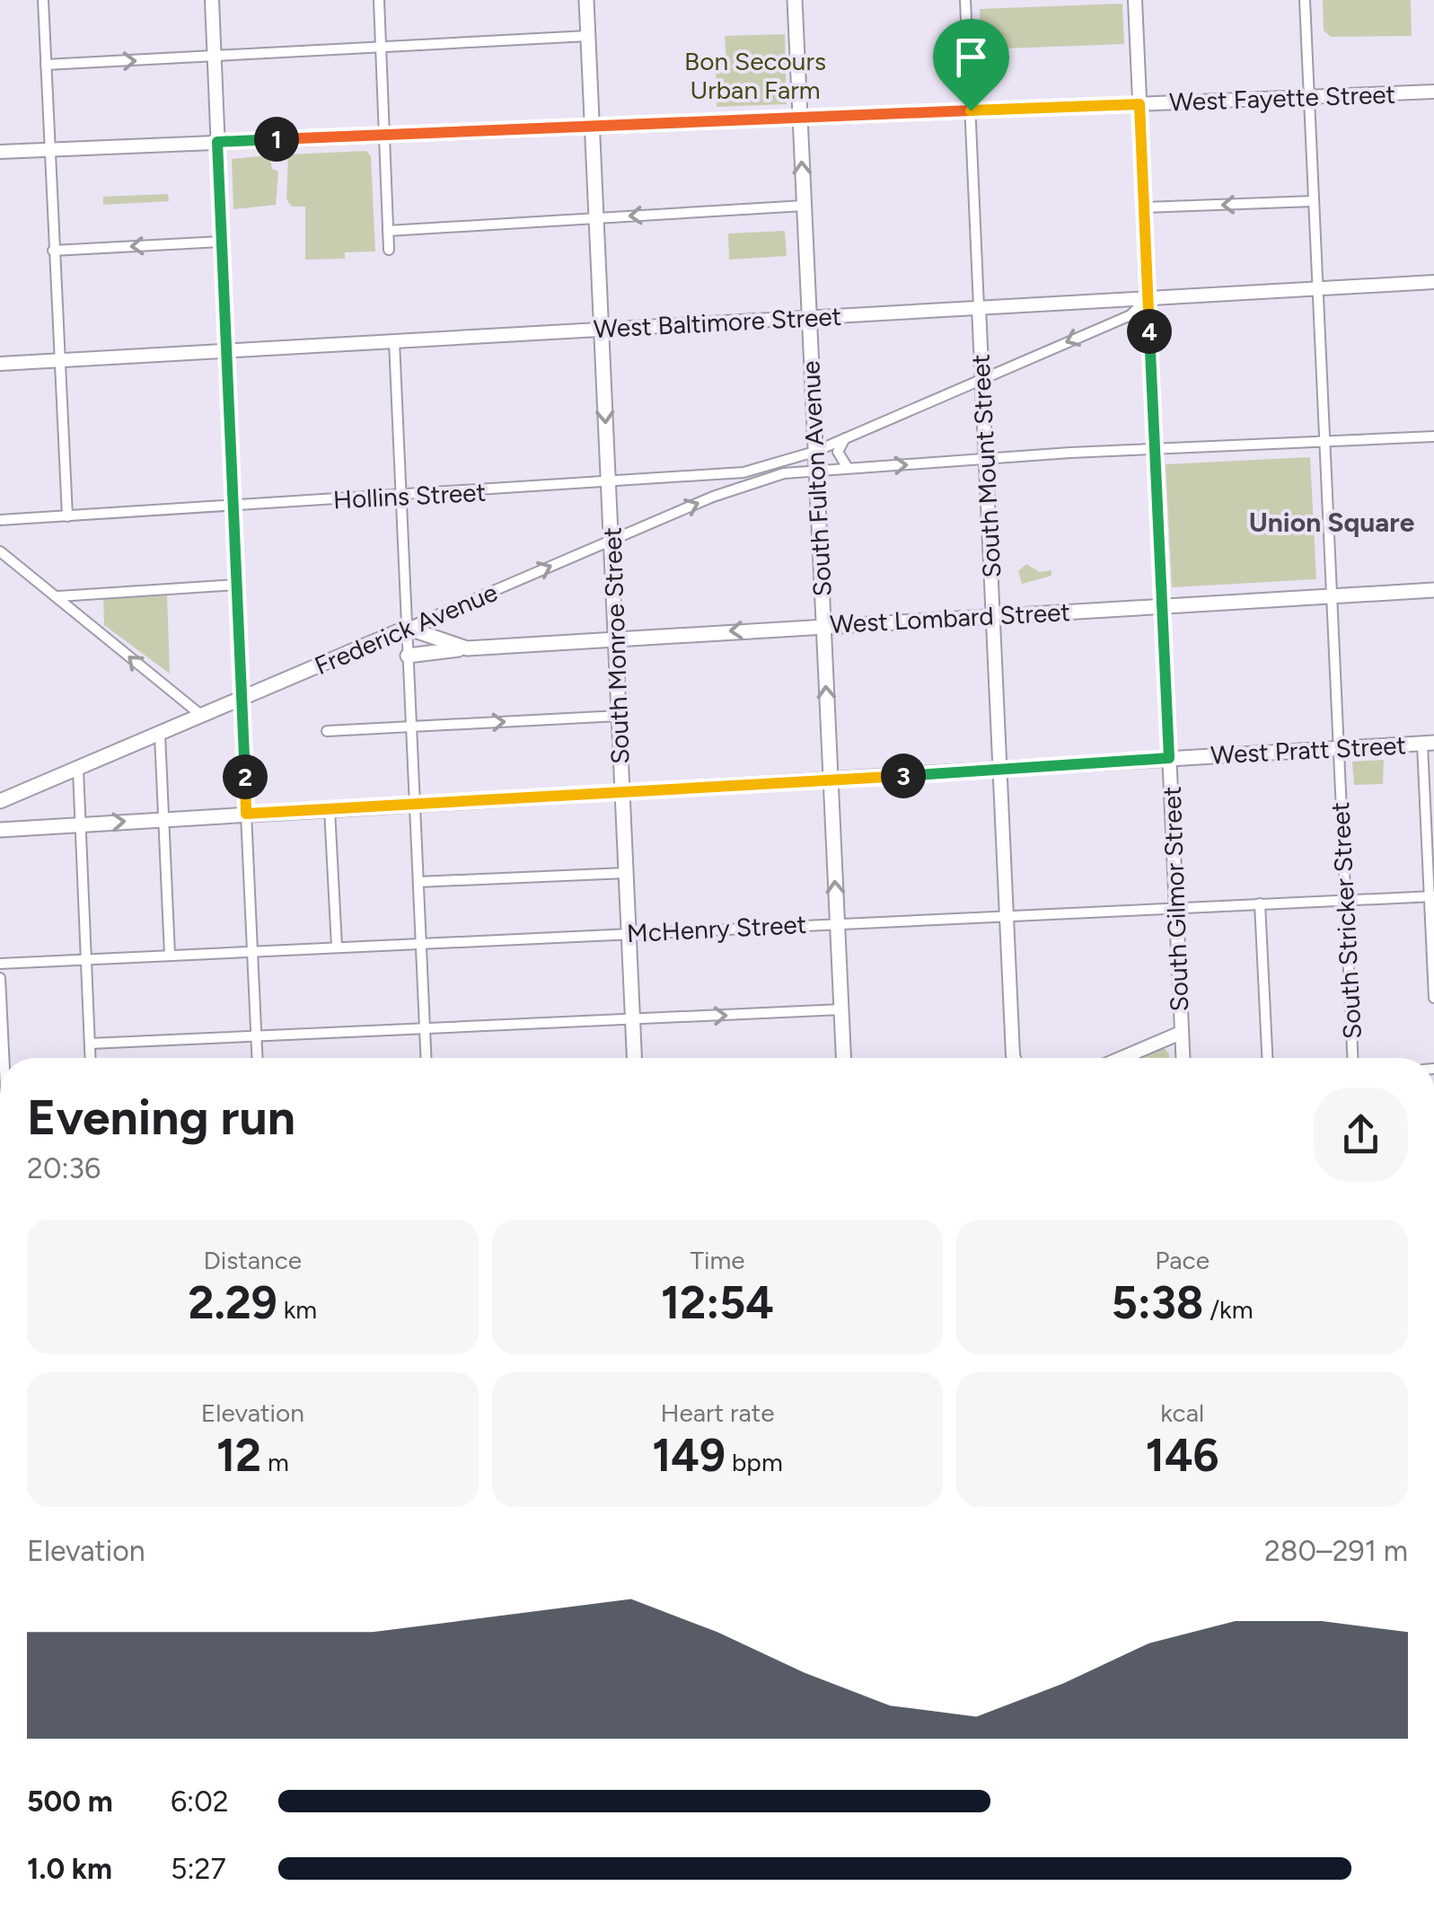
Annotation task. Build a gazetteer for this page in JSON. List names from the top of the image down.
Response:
{
  "streets": {
    "main road": [
      "South Fulton Avenue",
      "West Lombard Street",
      "Frederick Avenue",
      "South Monroe Street",
      "West Pratt Street"
    ],
    "street": [
      "West Fayette Street",
      "West Baltimore Street",
      "South Mount Street",
      "Hollins Street",
      "South Gilmor Street",
      "South Stricker Street",
      "McHenry Street"
    ]
  },
  "crossings": [
    ["West Fayette Street", "South Fulton Avenue"],
    ["West Fayette Street", "South Monroe Street"],
    ["West Fayette Street", "South Gilmor Street"],
    ["West Fayette Street", "South Stricker Street"],
    ["West Baltimore Street", "South Mount Street"],
    ["West Baltimore Street", "South Fulton Avenue"],
    ["West Baltimore Street", "South Monroe Street"],
    ["West Baltimore Street", "South Gilmor Street"],
    ["West Baltimore Street", "South Stricker Street"],
    ["South Mount Street", "West Lombard Street"],
    ["South Mount Street", "West Pratt Street"],
    ["South Mount Street", "McHenry Street"],
    ["South Fulton Avenue", "Hollins Street"],
    ["South Fulton Avenue", "West Lombard Street"],
    ["South Fulton Avenue", "Frederick Avenue"],
    ["South Fulton Avenue", "West Pratt Street"],
    ["South Fulton Avenue", "McHenry Street"],
    ["Hollins Street", "South Monroe Street"],
    ["West Lombard Street", "Frederick Avenue"],
    ["West Lombard Street", "South Monroe Street"],
    ["West Lombard Street", "South Gilmor Street"],
    ["West Lombard Street", "South Stricker Street"],
    ["Frederick Avenue", "South Monroe Street"],
    ["South Monroe Street", "West Pratt Street"],
    ["South Monroe Street", "McHenry Street"],
    ["West Pratt Street", "South Gilmor Street"],
    ["West Pratt Street", "South Stricker Street"],
    ["South Gilmor Street", "McHenry Street"],
    ["South Stricker Street", "McHenry Street"]
  ],
  "one_way": ["South Fulton Avenue", "Frederick Avenue"],
  "districts": ["Union Square"],
  "parks": ["Bon Secours Urban Farm"],
  "page": {
    "pins": [
      "1",
      "4",
      "3",
      "2"
    ],
    "heading": ["Evening run", "20:36"],
    "stats": [
      ["Distance", "2.29 km"],
      ["Time", "12:54"],
      ["Pace", "5:38 /km"],
      ["Elevation", "12 m"],
      ["Heart rate", "149 bpm"],
      ["kcal", "146"]
    ],
    "chart": ["Elevation", "280–291 m"],
    "list": [
      {
        "name": "500 m",
        "note": "6:02"
      },
      {
        "name": "1.0 km",
        "note": "5:27"
      }
    ]
  }
}
